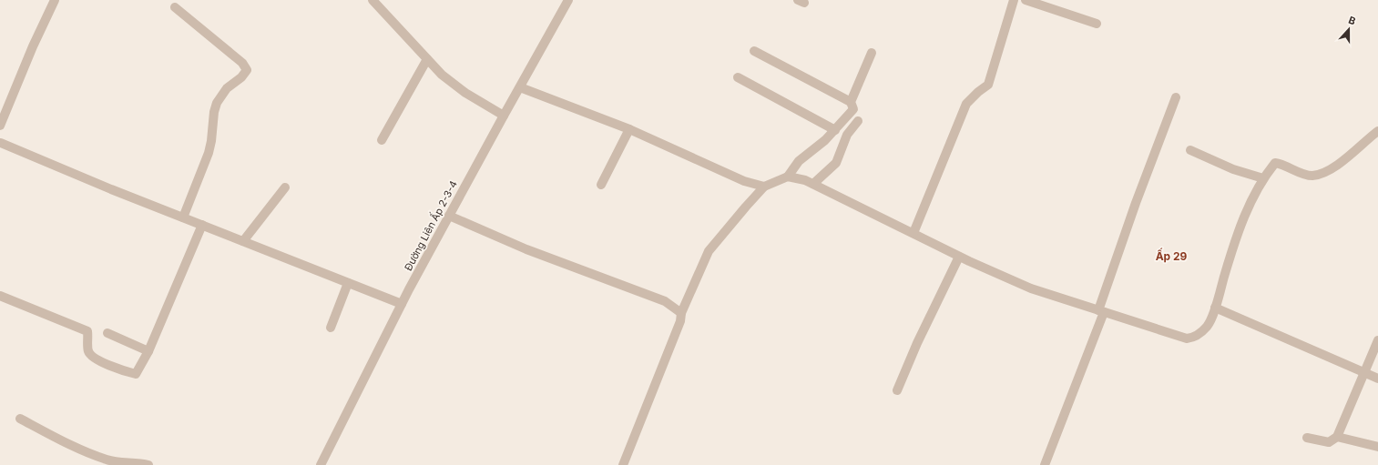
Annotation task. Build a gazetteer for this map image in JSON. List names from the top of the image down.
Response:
{
  "streets": {
    "street": ["Đường Liên Ấp 2-3-4"]
  },
  "districts": ["Ấp 29"],
  "north": "top"
}
